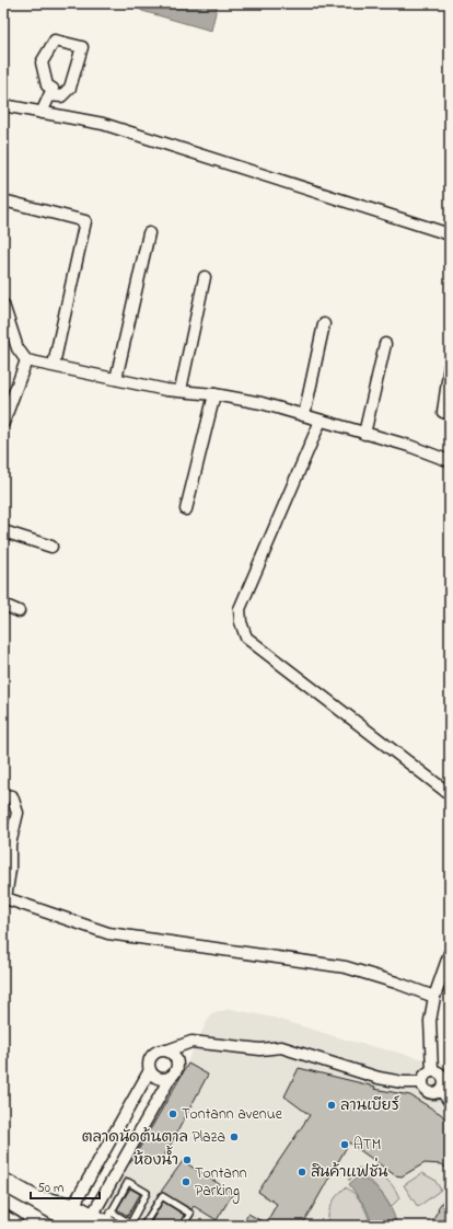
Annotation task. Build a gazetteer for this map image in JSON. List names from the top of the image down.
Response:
{
  "places": [
    "ลานเบียร์",
    "Tontann avenue",
    "ตลาดนัดต้นตาล Plaza",
    "ATM",
    "ห้องน้ำ",
    "สินค้าแฟชั่น",
    "Tontann Parking"
  ],
  "scale_bar": "50 m"
}
